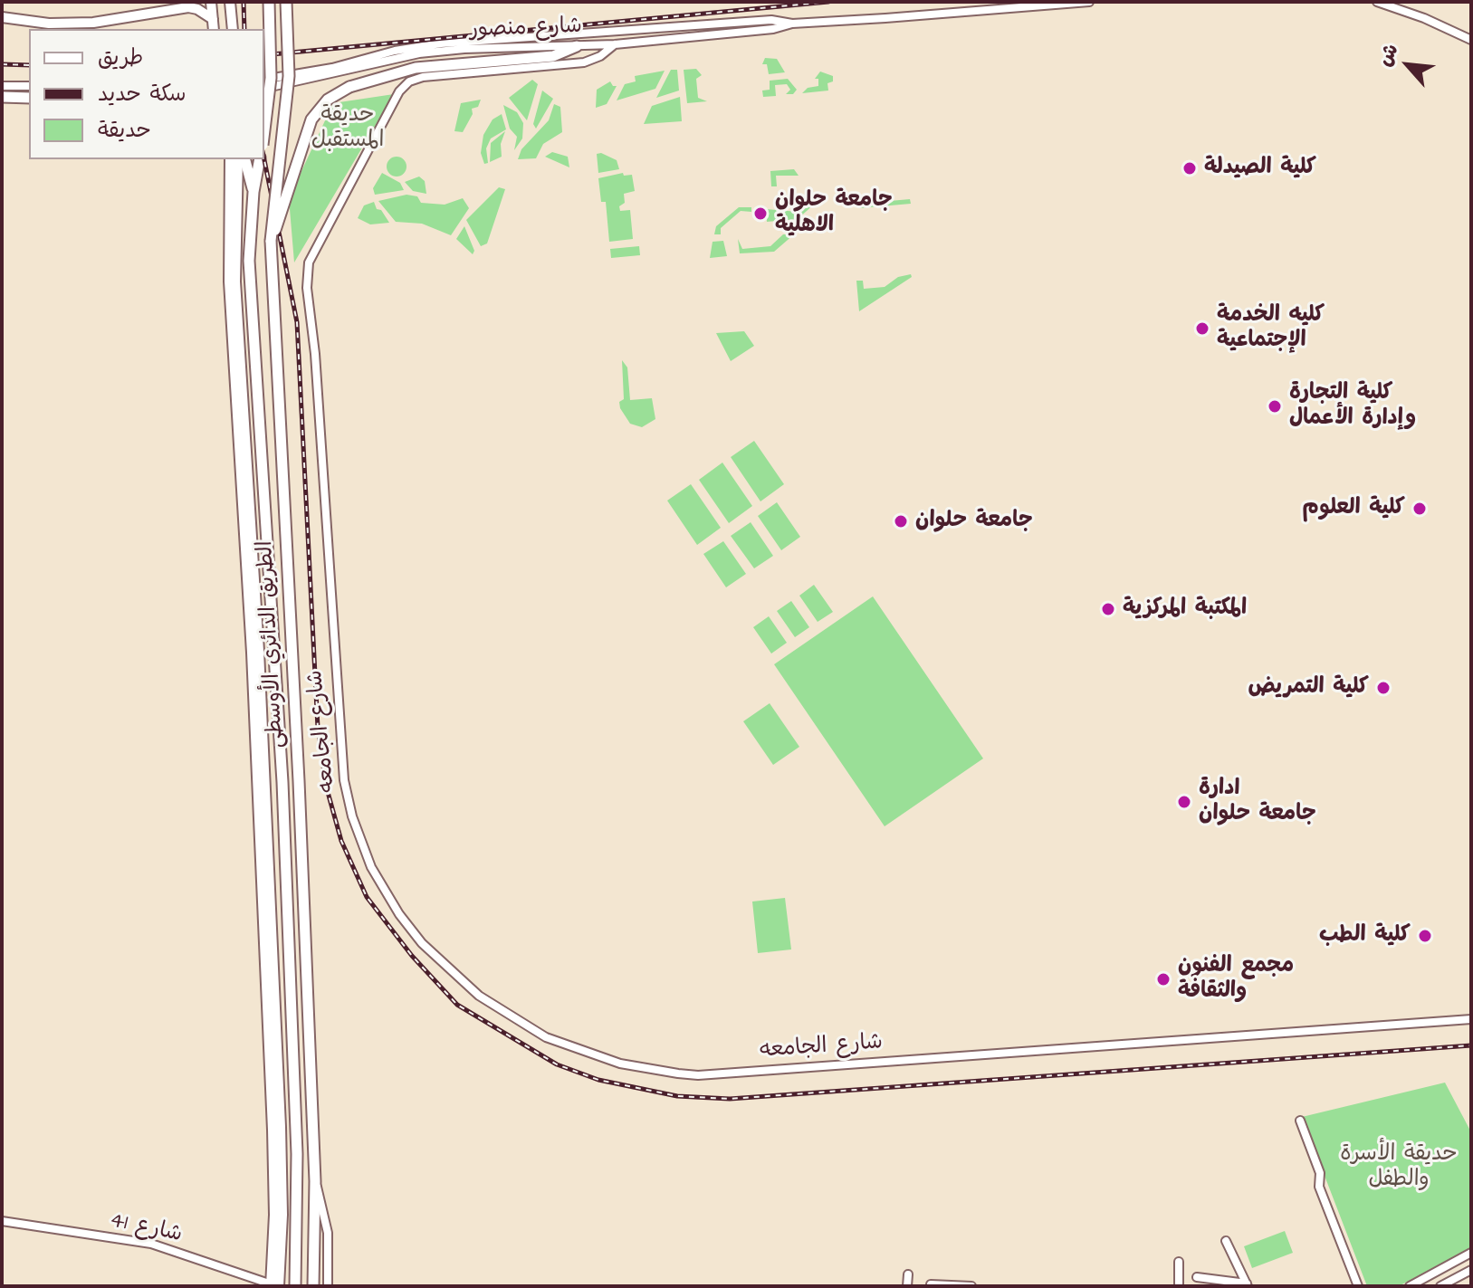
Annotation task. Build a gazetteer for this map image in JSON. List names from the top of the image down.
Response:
{
  "streets": {
    "highway": ["الطريق الدائري الأوسطى"],
    "street": ["شارع منصور", "شارع الجامعه", "شارع 41"]
  },
  "crossings": [
    ["شارع منصور", "شارع الجامعه"]
  ],
  "parks": ["حديقة المستقبل", "حديقة الأسرة والطفل"],
  "places": [
    "كلية الصيدلة",
    "جامعة حلوان الاهلية",
    "كليه الخدمة الإجتماعية",
    "كلية التجارة وإدارة الأعمال",
    "كلية العلوم",
    "جامعة حلوان",
    "المكتبة المركزية",
    "كلية التمريض",
    "ادارة جامعة حلوان",
    "كلية الطب",
    "مجمع الفنون والثقافة"
  ],
  "legend": ["طريق", "سكة حديد", "حديقة"],
  "north": "top left"
}
